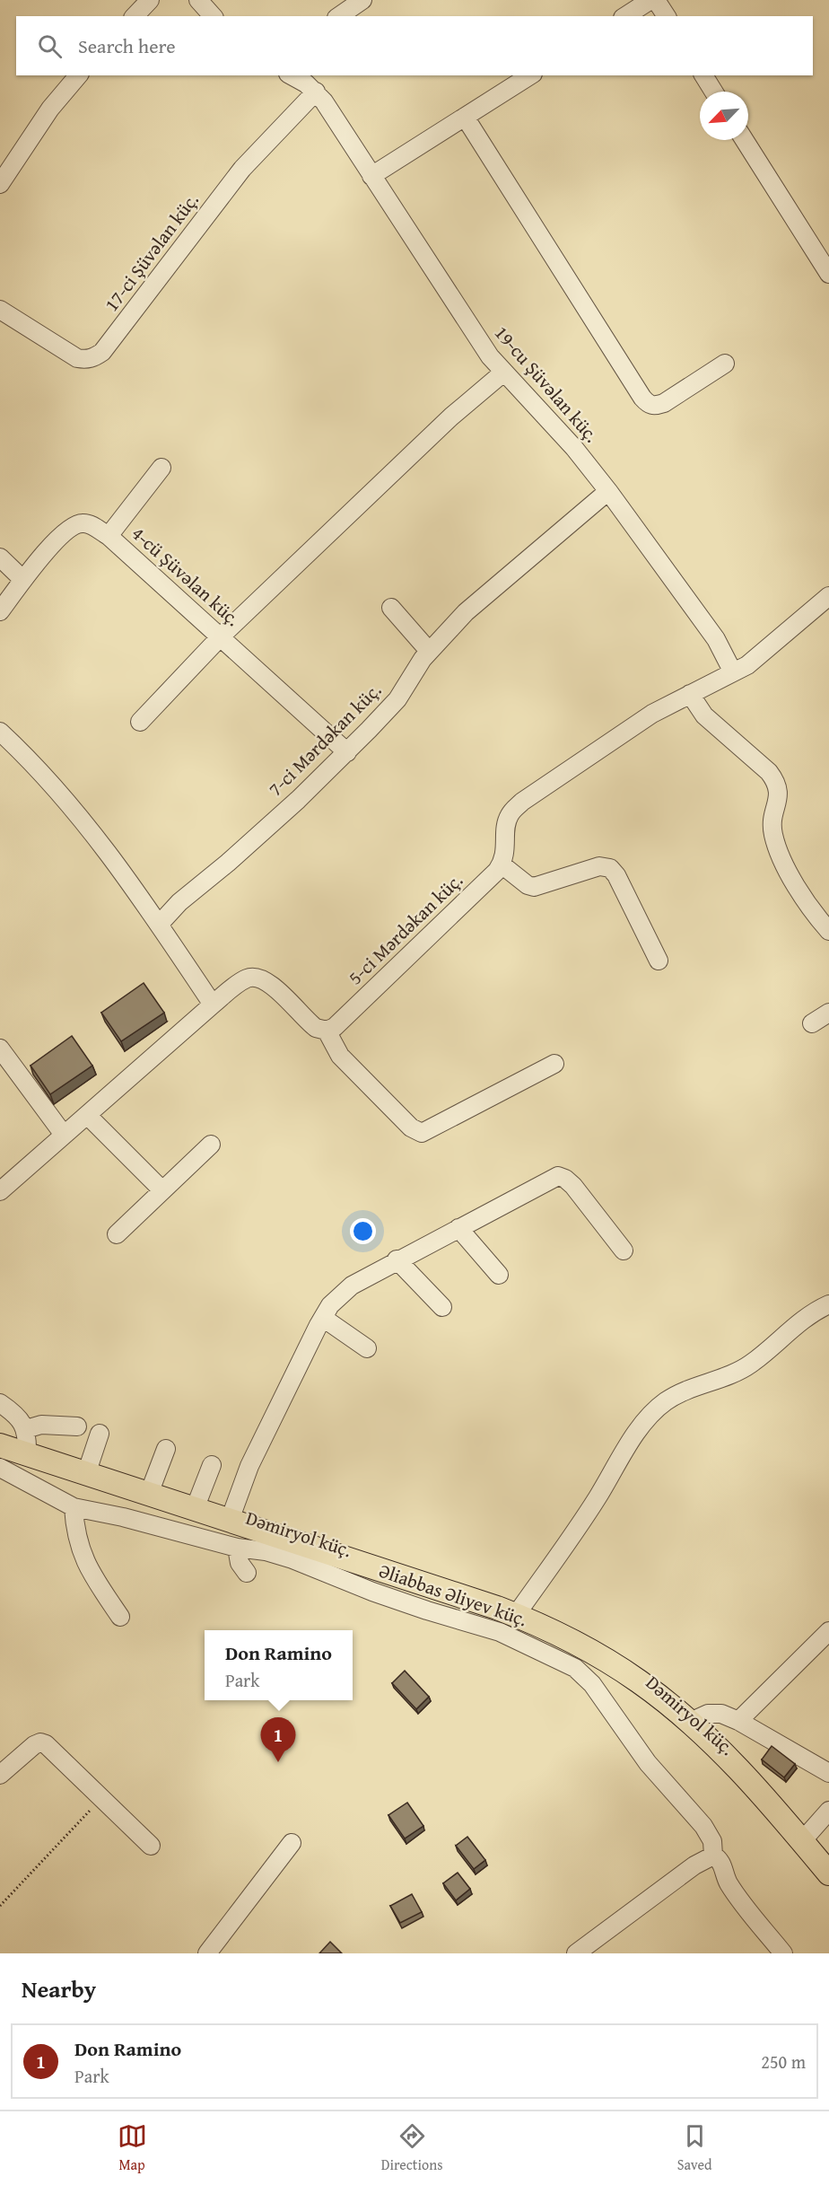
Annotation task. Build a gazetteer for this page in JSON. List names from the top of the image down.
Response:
{
  "streets": {
    "main road": ["Dəmiryol küç.", "Əliabbas Əliyev küç."],
    "street": [
      "17-ci Şüvəlan küç.",
      "19-cu Şüvəlan küç.",
      "4-cü Şüvəlan küç.",
      "7-ci Mərdəkan küç.",
      "5-ci Mərdəkan küç."
    ]
  },
  "crossings": [
    ["17-ci Şüvəlan küç.", "19-cu Şüvəlan küç."],
    ["19-cu Şüvəlan küç.", "7-ci Mərdəkan küç."],
    ["4-cü Şüvəlan küç.", "7-ci Mərdəkan küç."],
    ["Dəmiryol küç.", "Əliabbas Əliyev küç."]
  ],
  "north": "bottom left",
  "page": {
    "search": "Search here",
    "popup": ["Don Ramino", "Park"],
    "pins": "1",
    "heading": "Nearby",
    "list": [
      {
        "mark": "1",
        "name": "Don Ramino",
        "note": "Park",
        "value": "250 m"
      }
    ],
    "nav": ["Map", "Directions", "Saved"]
  }
}
